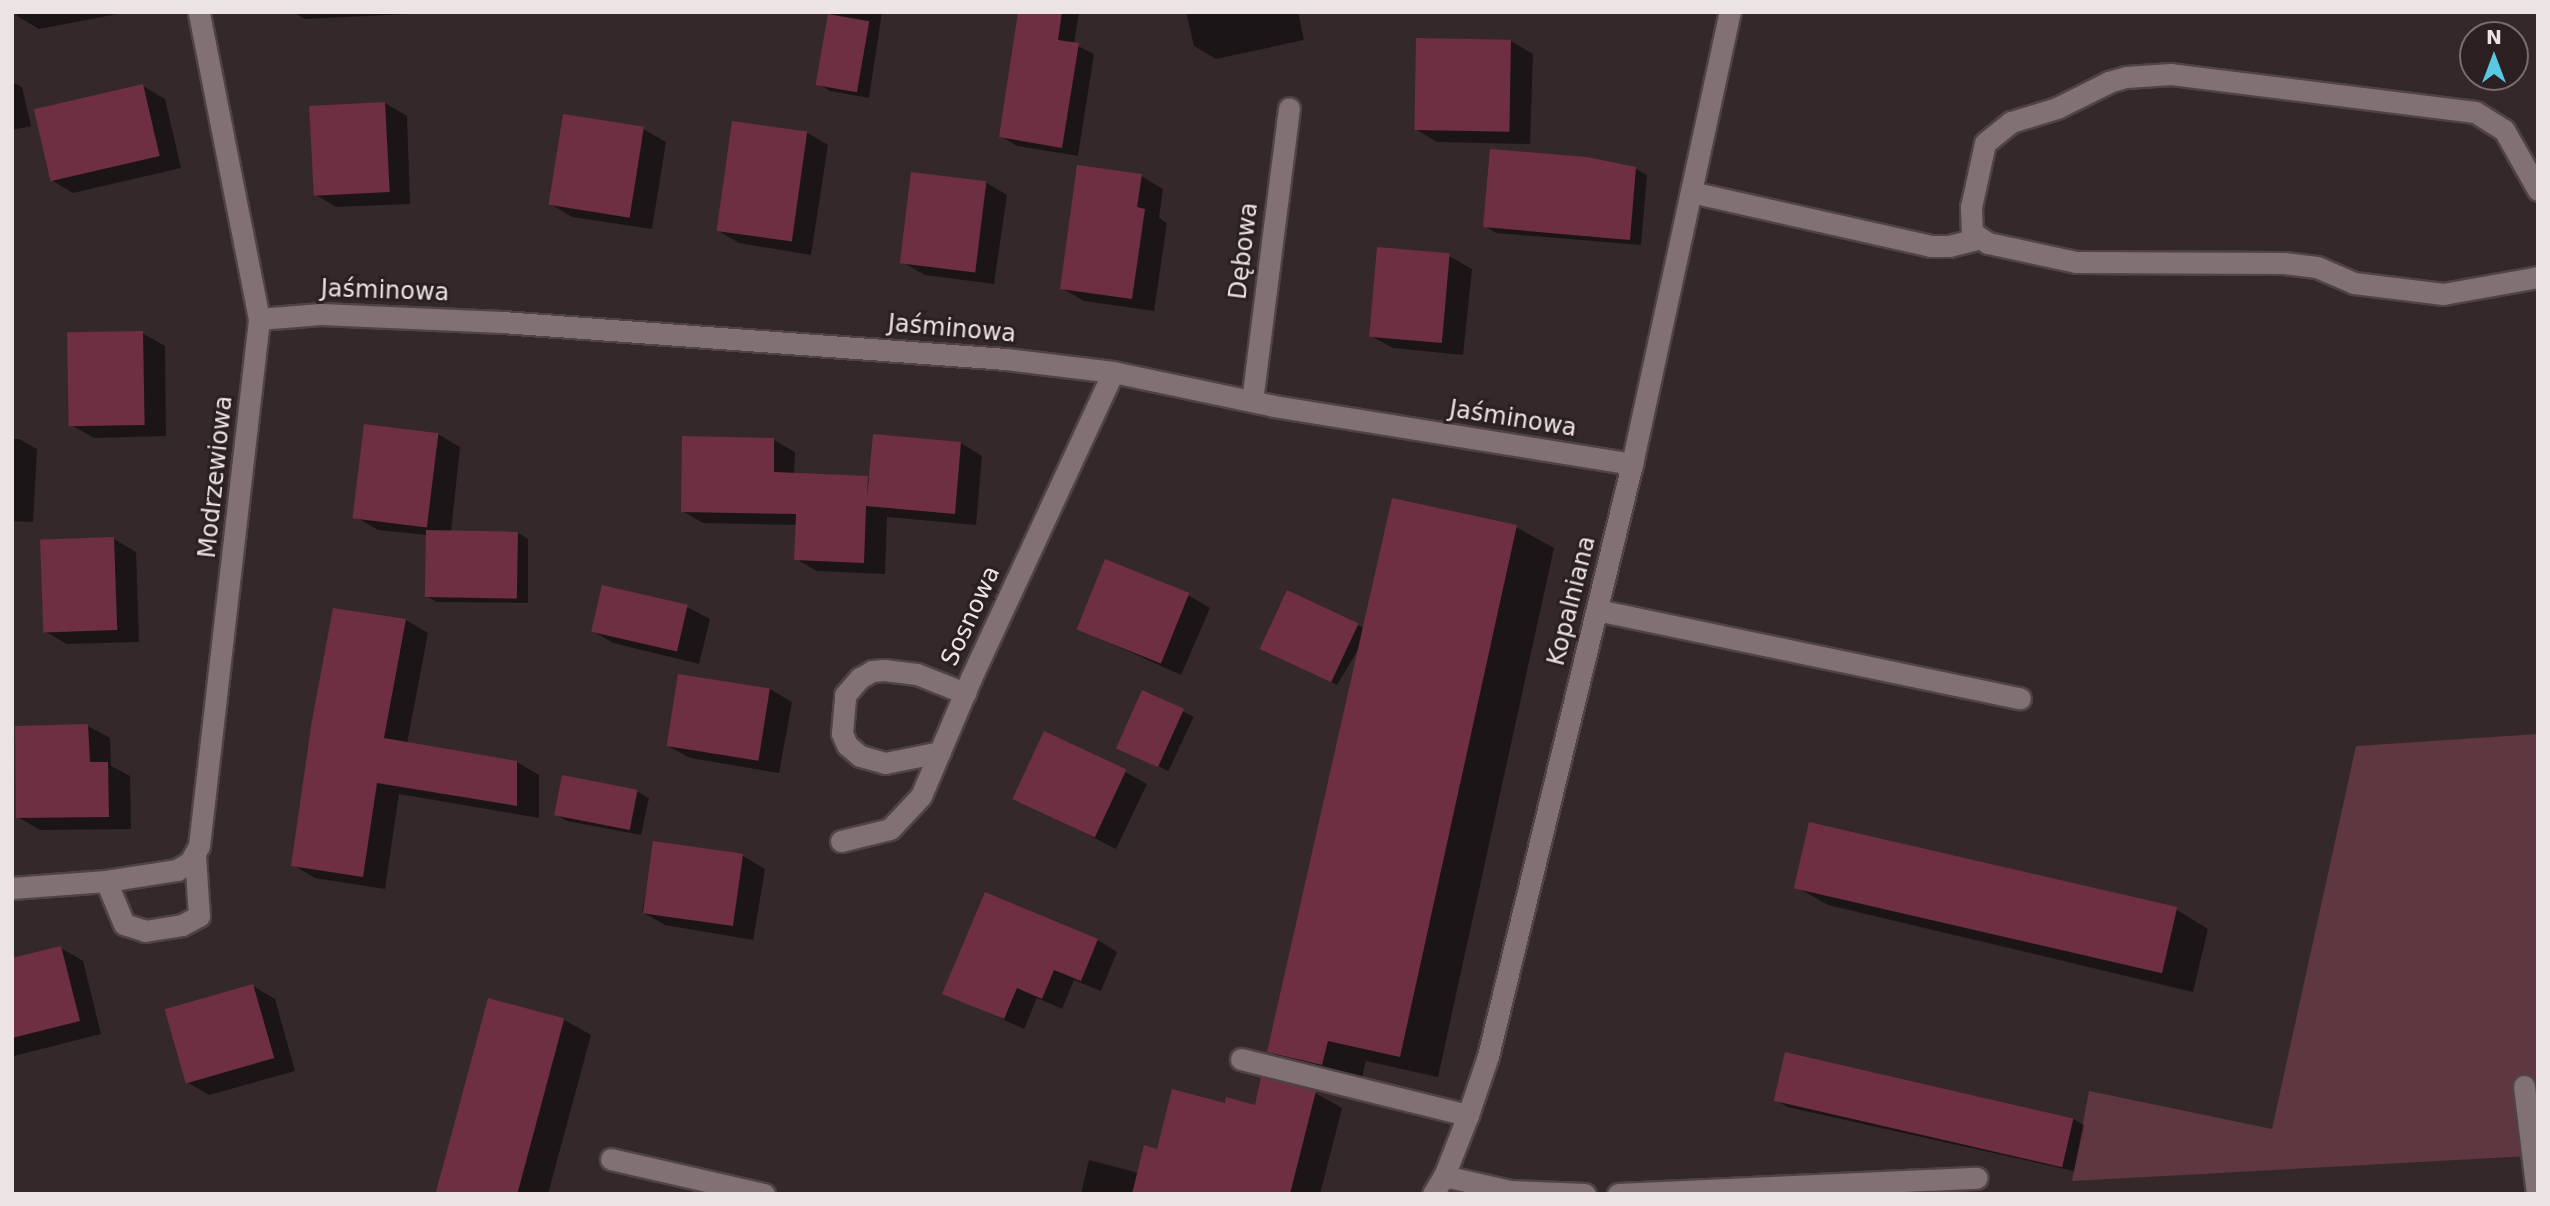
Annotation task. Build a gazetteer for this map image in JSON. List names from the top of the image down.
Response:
{
  "streets": {
    "street": [
      "Dębowa",
      "Jaśminowa",
      "Modrzewiowa",
      "Kopalniana",
      "Sosnowa"
    ]
  },
  "crossings": [
    ["Dębowa", "Jaśminowa"],
    ["Jaśminowa", "Modrzewiowa"],
    ["Jaśminowa", "Kopalniana"],
    ["Jaśminowa", "Sosnowa"]
  ],
  "north": "top"
}
